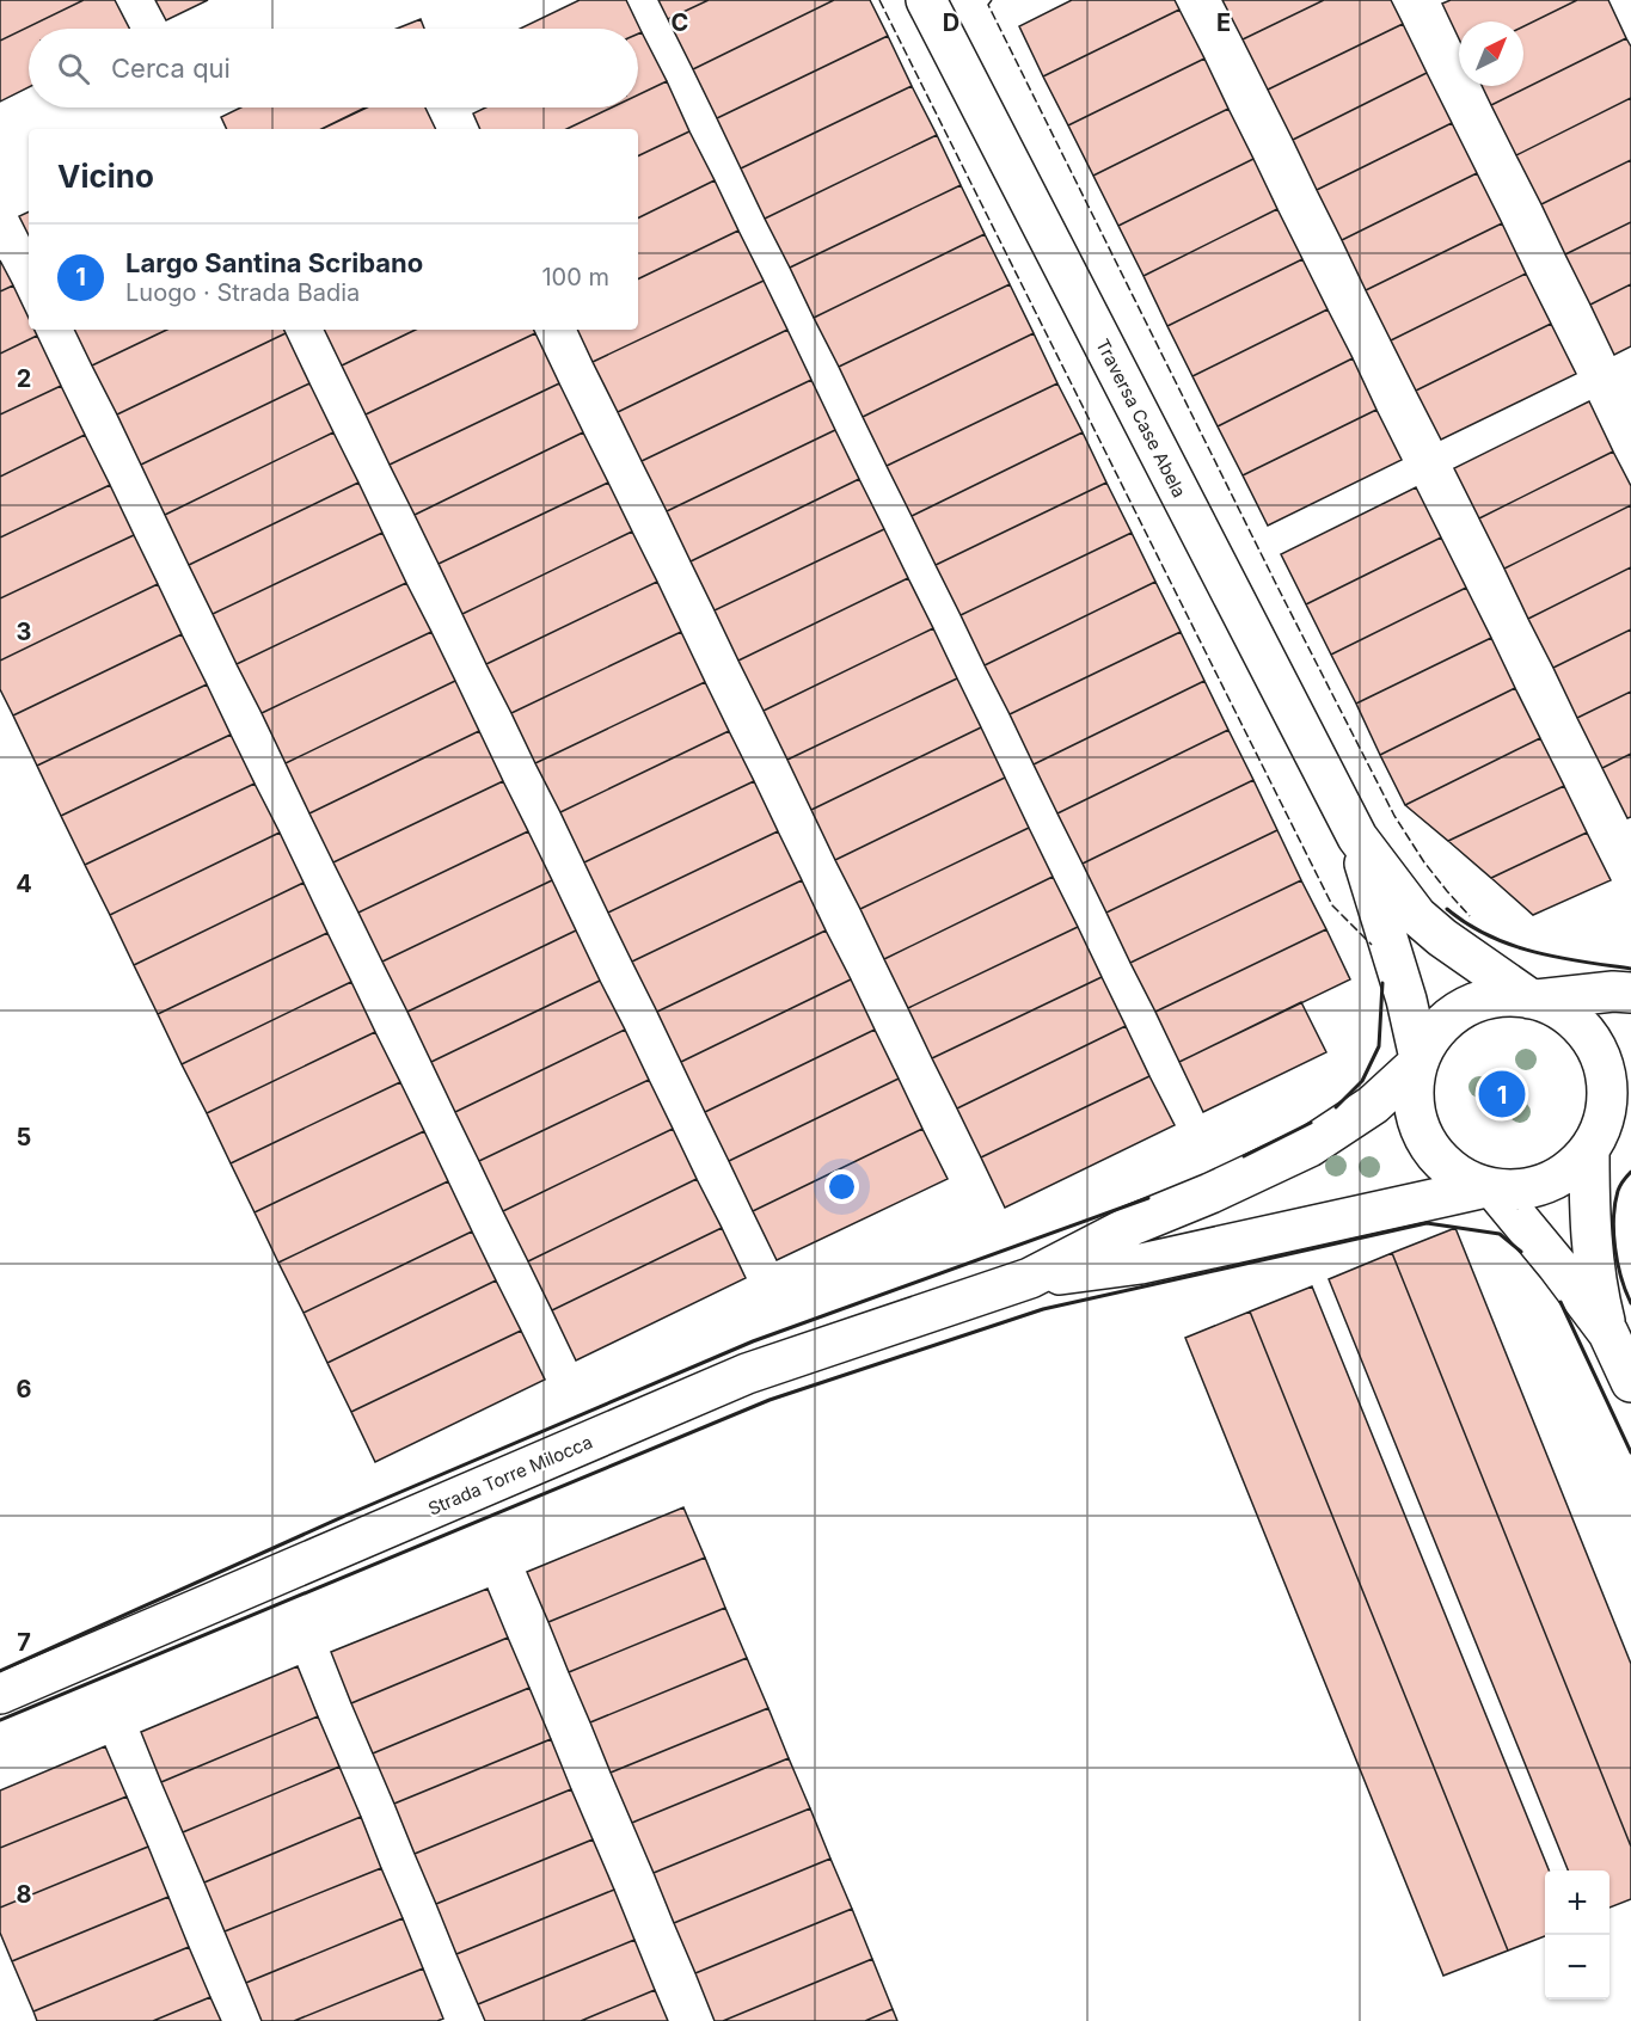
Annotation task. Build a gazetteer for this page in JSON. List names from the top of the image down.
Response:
{
  "streets": {
    "street": ["Traversa Case Abela", "Strada Torre Milocca"]
  },
  "north": "top right",
  "page": {
    "search": "Cerca qui",
    "heading": "Vicino",
    "list": [
      {
        "mark": "1",
        "name": "Largo Santina Scribano",
        "note": "Luogo · Strada Badia",
        "value": "100 m"
      }
    ],
    "pins": "1",
    "map_buttons": ["+", "−"]
  },
  "grid": {
    "columns": ["C", "D", "E"],
    "rows": [
      "2",
      "3",
      "4",
      "5",
      "6",
      "7",
      "8"
    ]
  }
}
